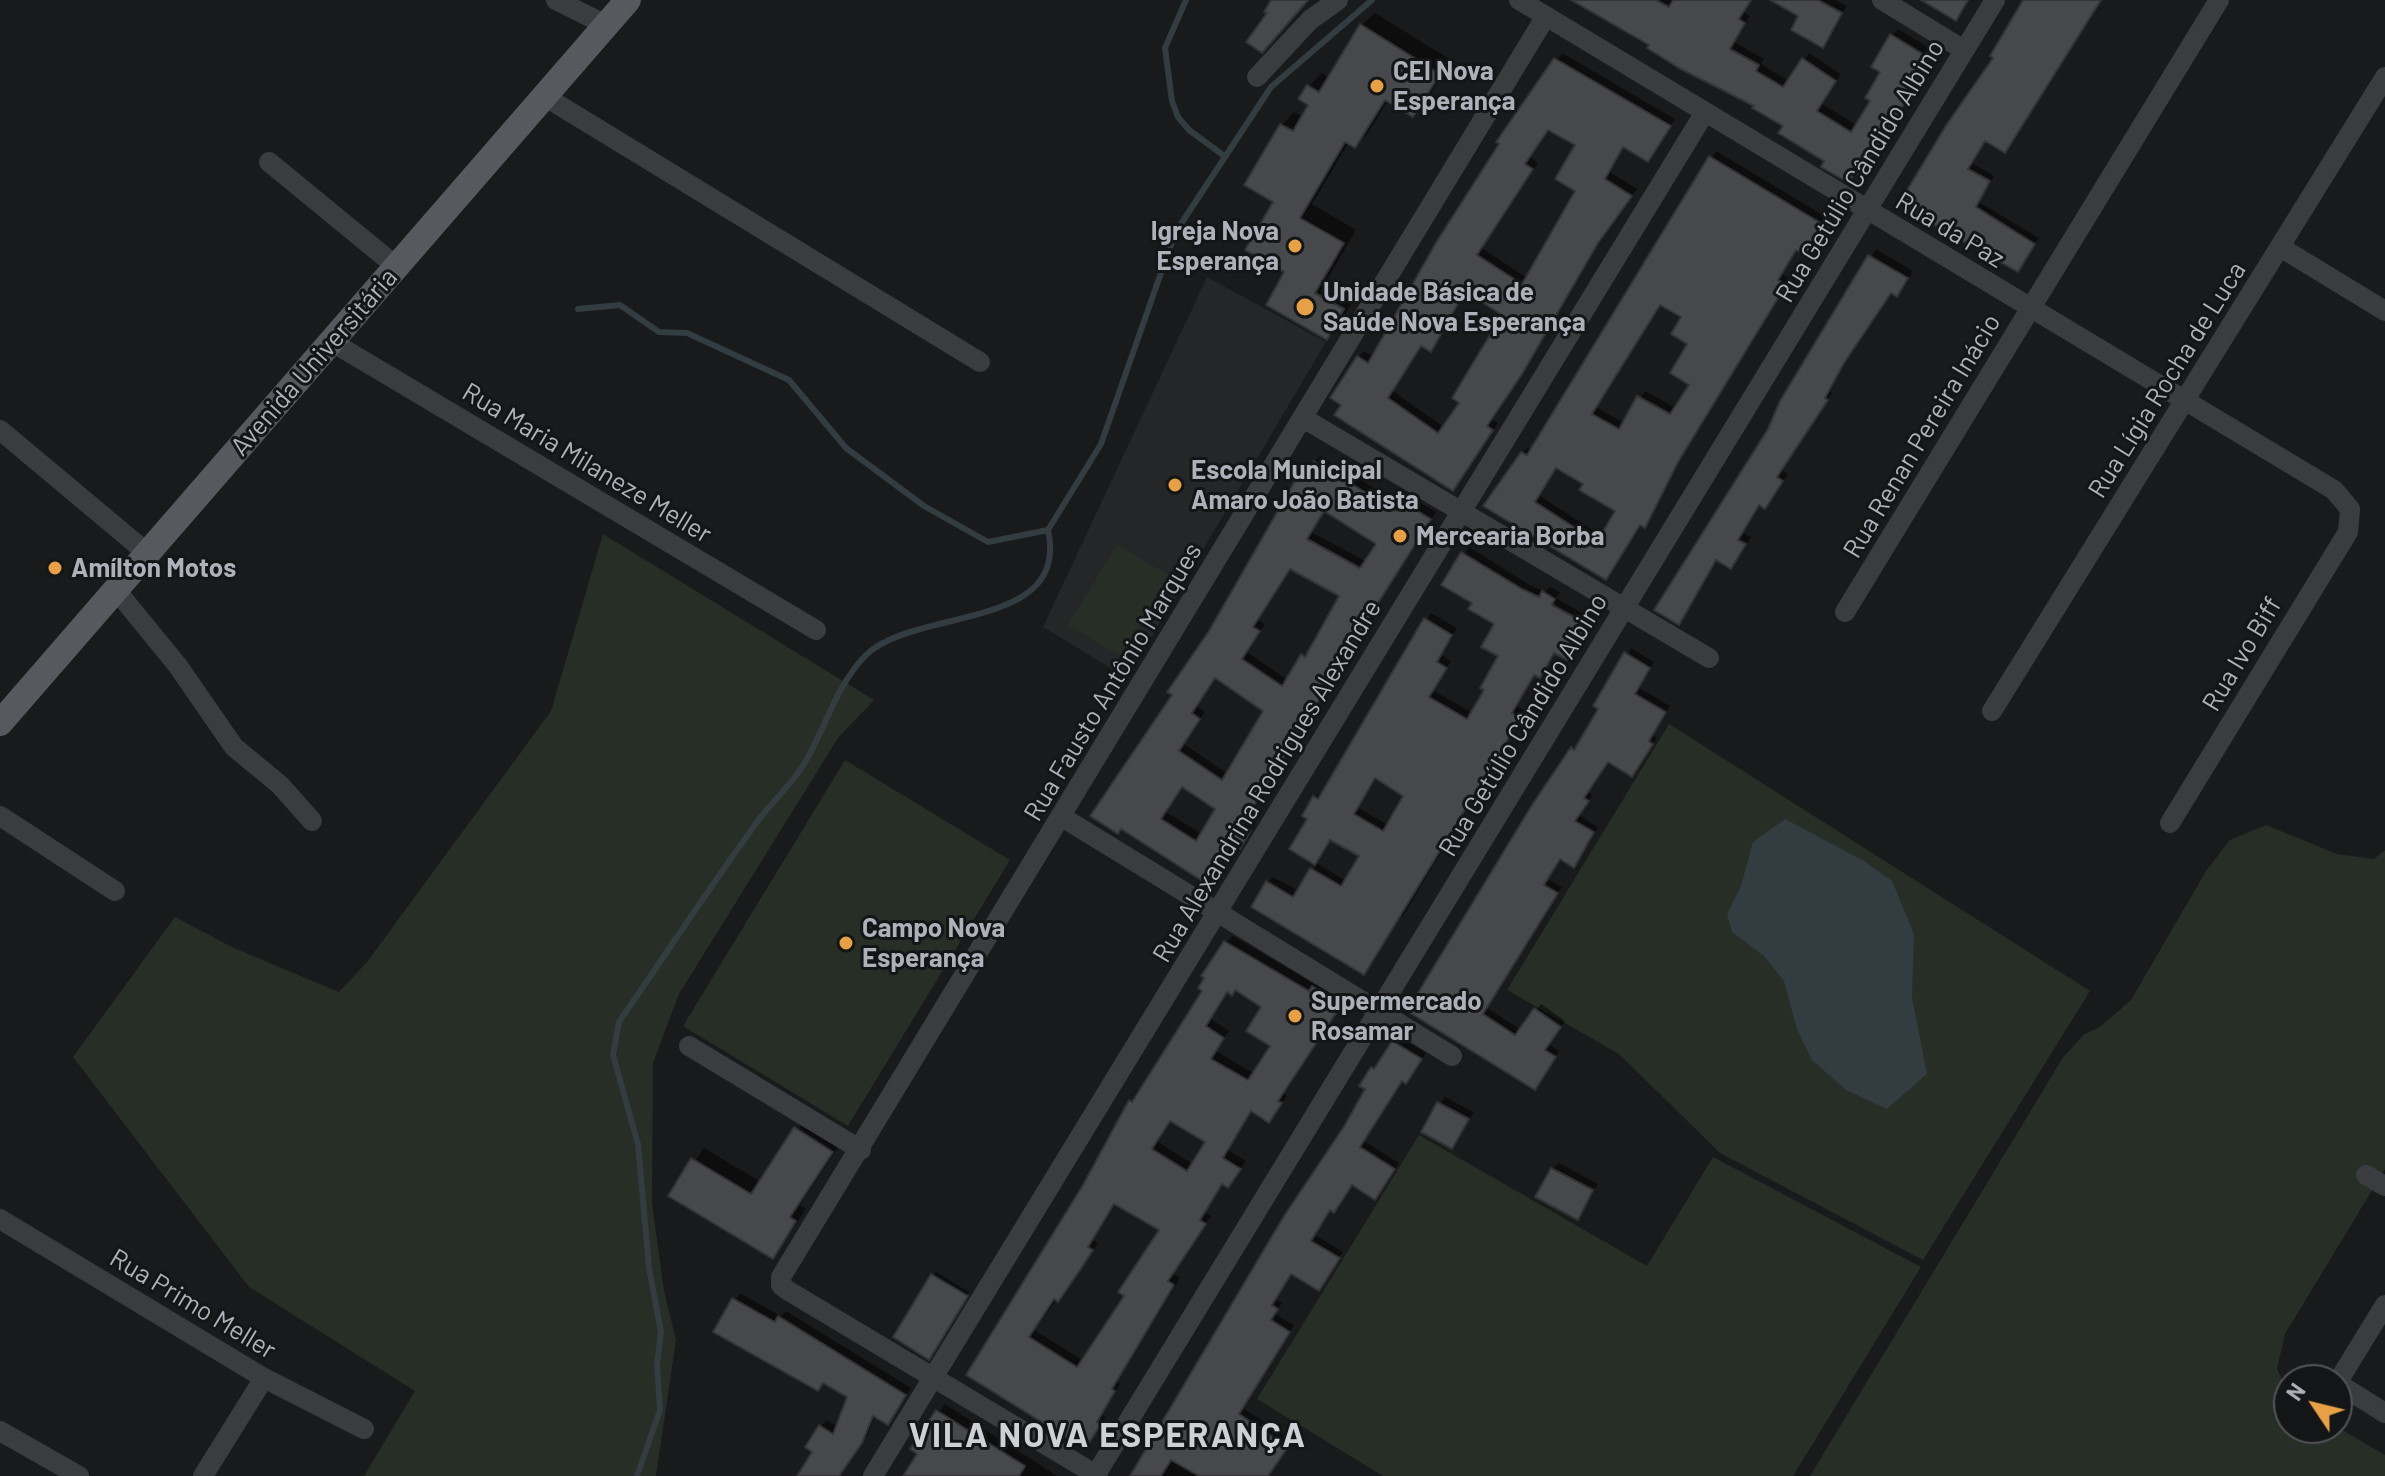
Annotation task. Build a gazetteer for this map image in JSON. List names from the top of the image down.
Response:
{
  "streets": {
    "main road": ["Avenida Universitária"],
    "street": [
      "Rua Getúlio Cândido Albino",
      "Rua da Paz",
      "Rua Lígia Rocha de Luca",
      "Rua Renan Pereira Inácio",
      "Rua Maria Milaneze Meller",
      "Rua Ivo Biff",
      "Rua Fausto Antônio Marques",
      "Rua Alexandrina Rodrigues Alexandre",
      "Rua Primo Meller"
    ]
  },
  "crossings": [
    ["Rua Getúlio Cândido Albino", "Rua da Paz"],
    ["Rua da Paz", "Rua Lígia Rocha de Luca"],
    ["Rua da Paz", "Rua Renan Pereira Inácio"],
    ["Rua da Paz", "Rua Ivo Biff"],
    ["Rua da Paz", "Rua Fausto Antônio Marques"],
    ["Rua da Paz", "Rua Alexandrina Rodrigues Alexandre"],
    ["Avenida Universitária", "Rua Maria Milaneze Meller"],
    ["Rua Fausto Antônio Marques", "Rua Alexandrina Rodrigues Alexandre"]
  ],
  "districts": ["VILA NOVA ESPERANÇA"],
  "places": [
    "CEI Nova Esperança",
    "Igreja Nova Esperança",
    "Unidade Básica de Saúde Nova Esperança",
    "Escola Municipal Amaro João Batista",
    "Mercearia Borba",
    "Amílton Motos",
    "Campo Nova Esperança",
    "Supermercado Rosamar"
  ],
  "north": "top left"
}
